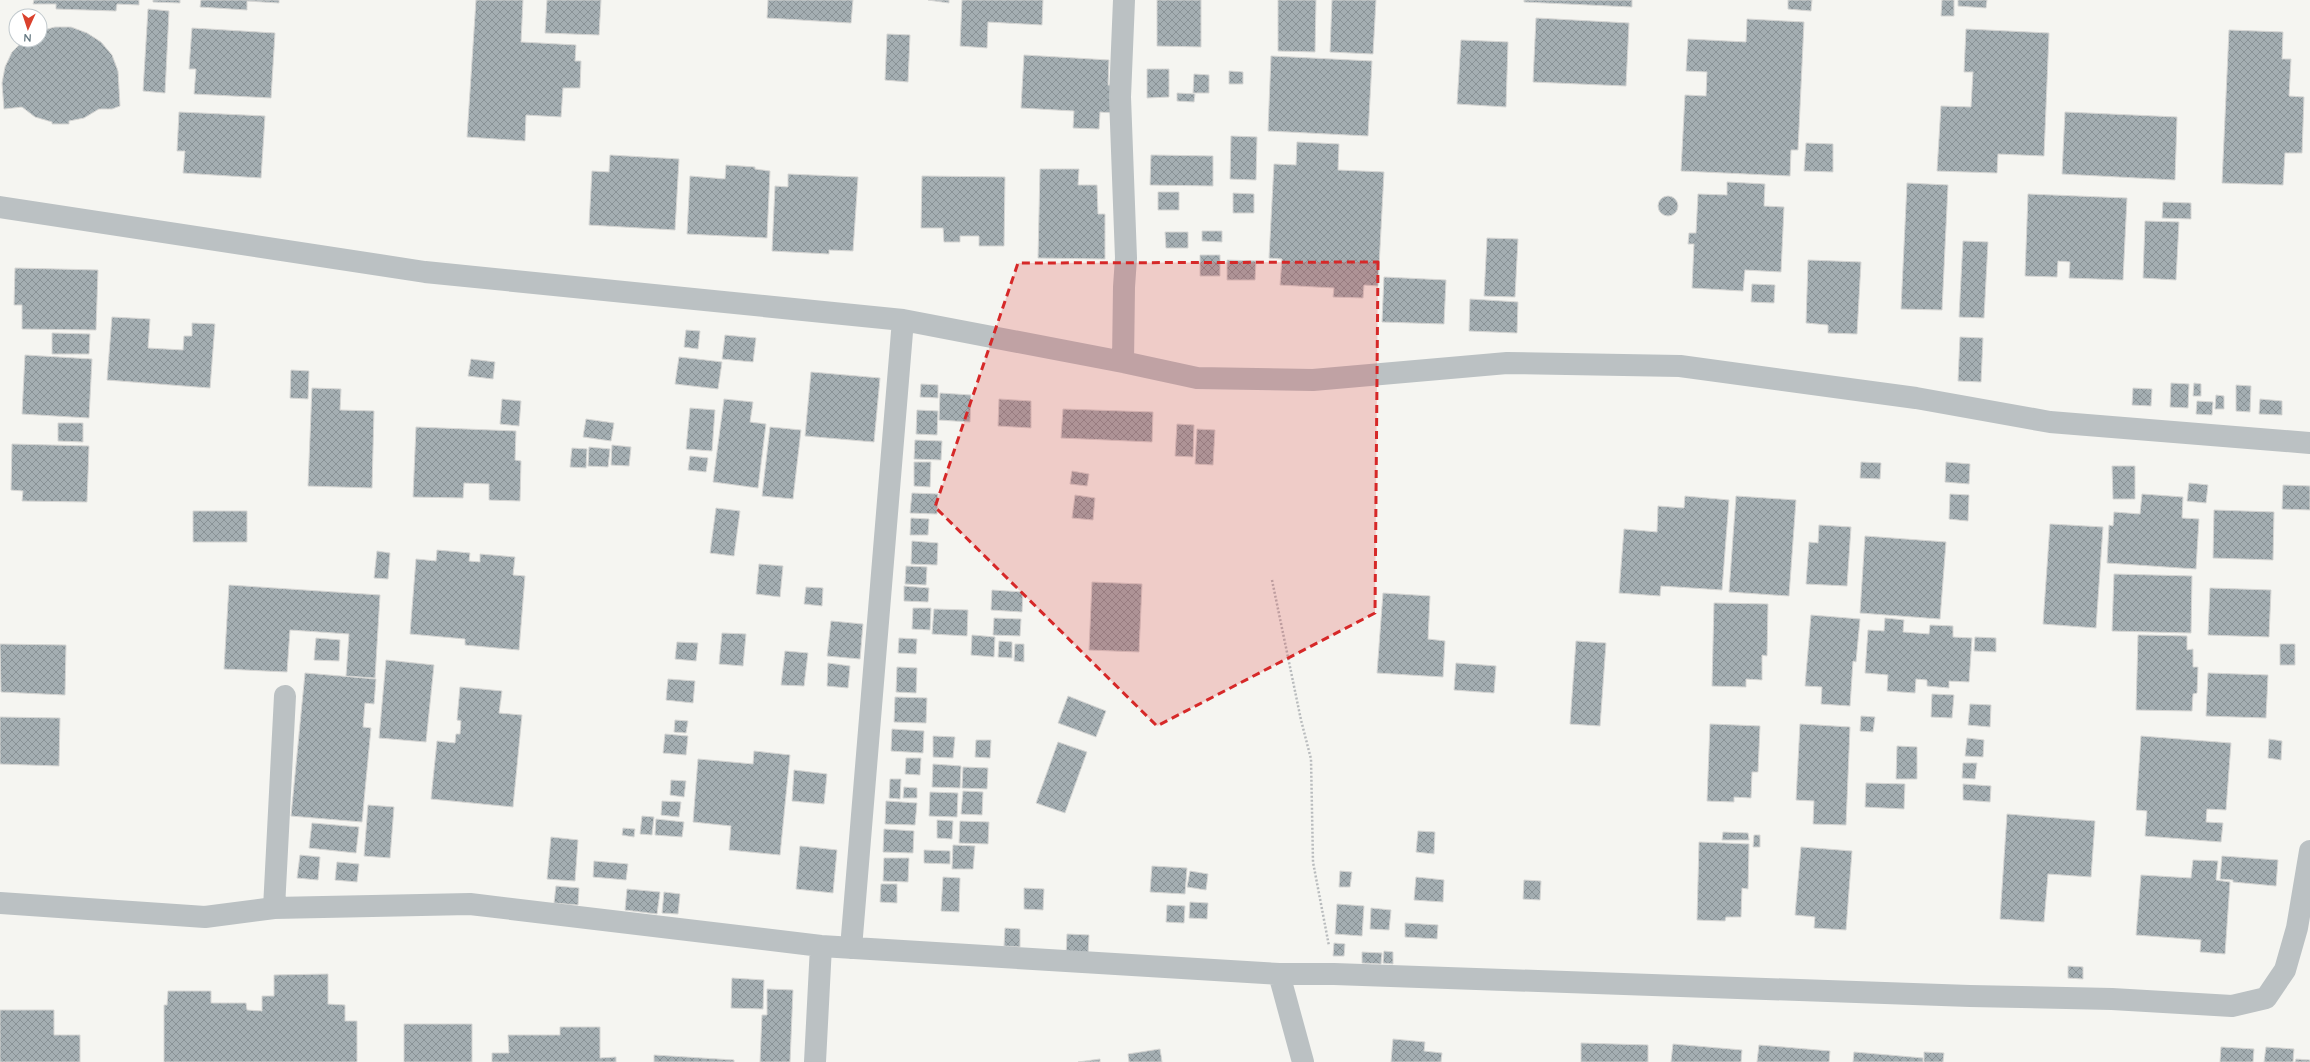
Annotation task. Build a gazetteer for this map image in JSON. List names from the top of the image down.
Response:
{
  "north": "bottom"
}
